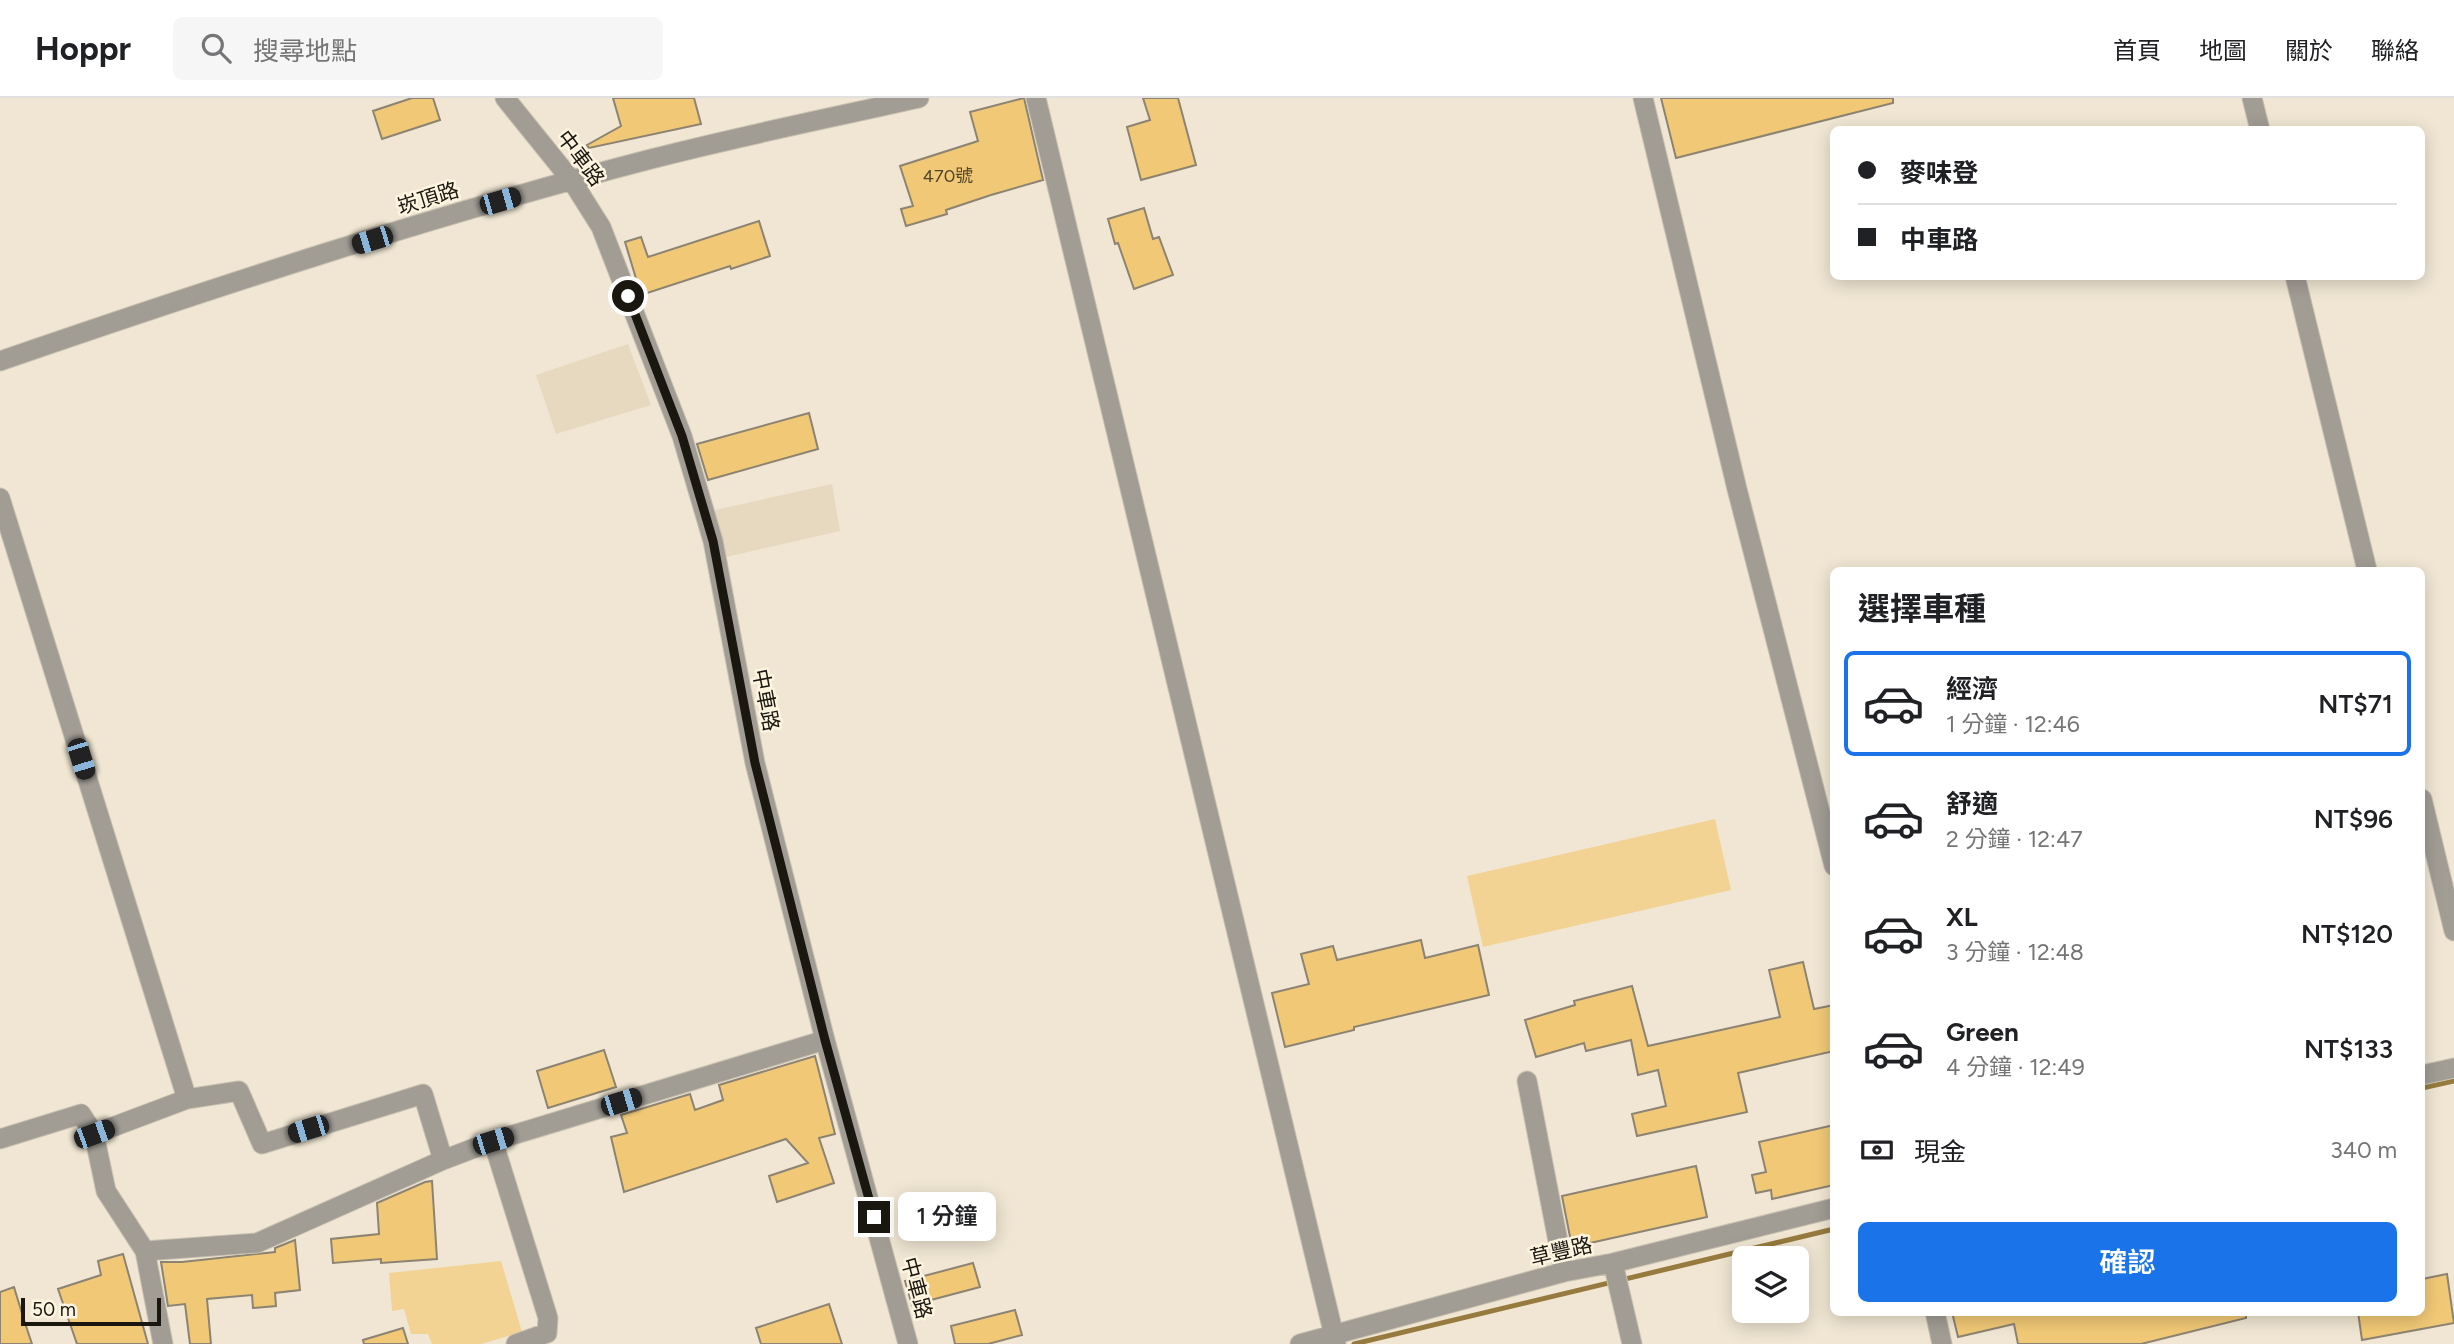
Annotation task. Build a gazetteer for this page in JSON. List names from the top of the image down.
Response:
{
  "streets": {
    "street": ["中車路", "崁頂路", "草豐路"]
  },
  "crossings": [
    ["中車路", "崁頂路"]
  ],
  "house_numbers": ["470號"],
  "scale_bar": "50 m",
  "page": {
    "header": "Hoppr",
    "search": "搜尋地點",
    "nav": [
      "首頁",
      "地圖",
      "關於",
      "聯絡"
    ],
    "banner": ["麥味登", "中車路"],
    "heading": "選擇車種",
    "list": [
      {
        "name": "經濟",
        "note": "1 分鐘 · 12:46",
        "value": "NT$71"
      },
      {
        "name": "舒適",
        "note": "2 分鐘 · 12:47",
        "value": "NT$96"
      },
      {
        "name": "XL",
        "note": "3 分鐘 · 12:48",
        "value": "NT$120"
      },
      {
        "name": "Green",
        "note": "4 分鐘 · 12:49",
        "value": "NT$133"
      }
    ],
    "pay": ["現金", "340 m"],
    "bubble": "1 分鐘",
    "buttons": "確認",
    "scale": "50 m"
  }
}
